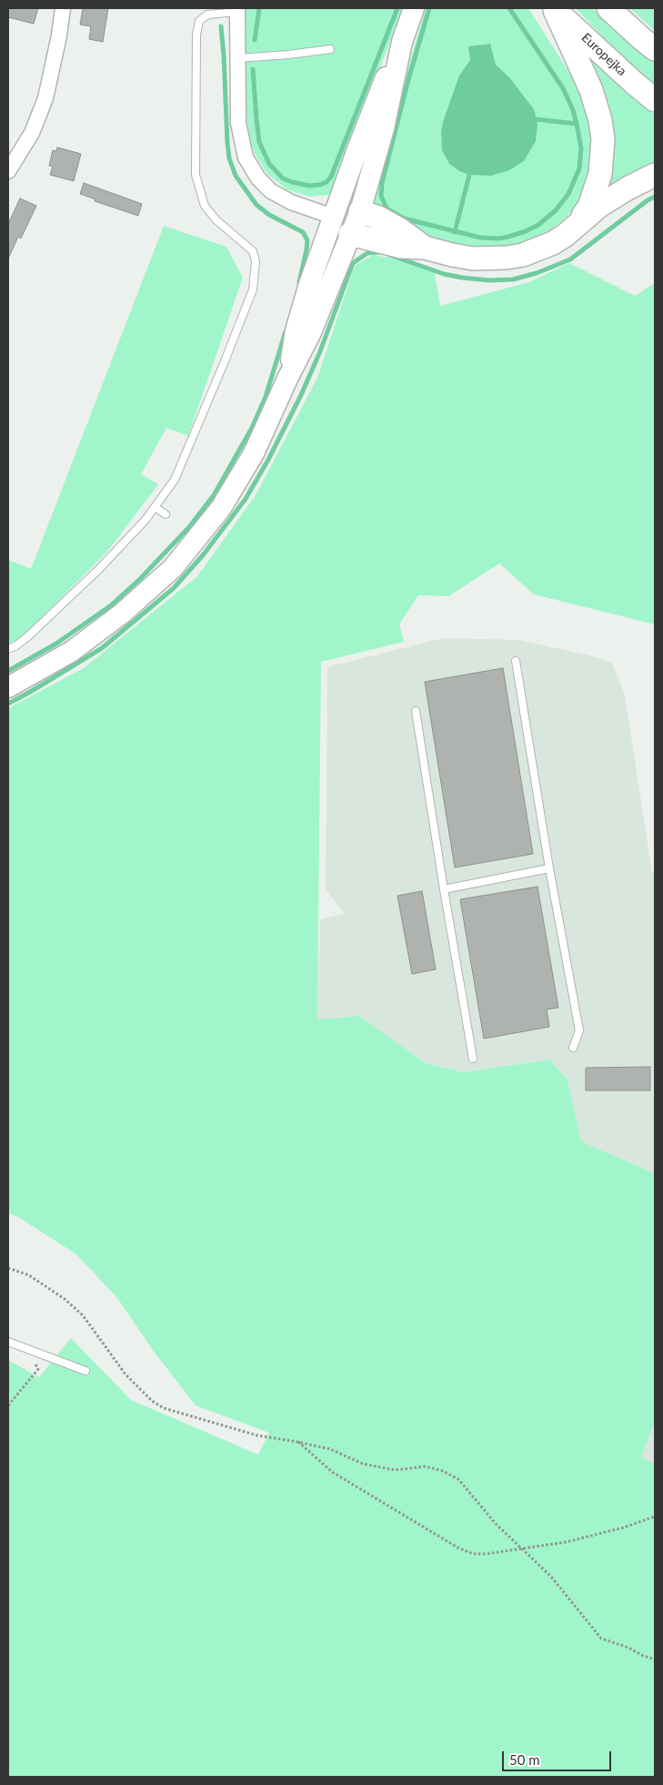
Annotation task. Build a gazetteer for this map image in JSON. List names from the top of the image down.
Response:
{
  "streets": {
    "main road": ["Europejka"]
  },
  "scale_bar": "50 m"
}
